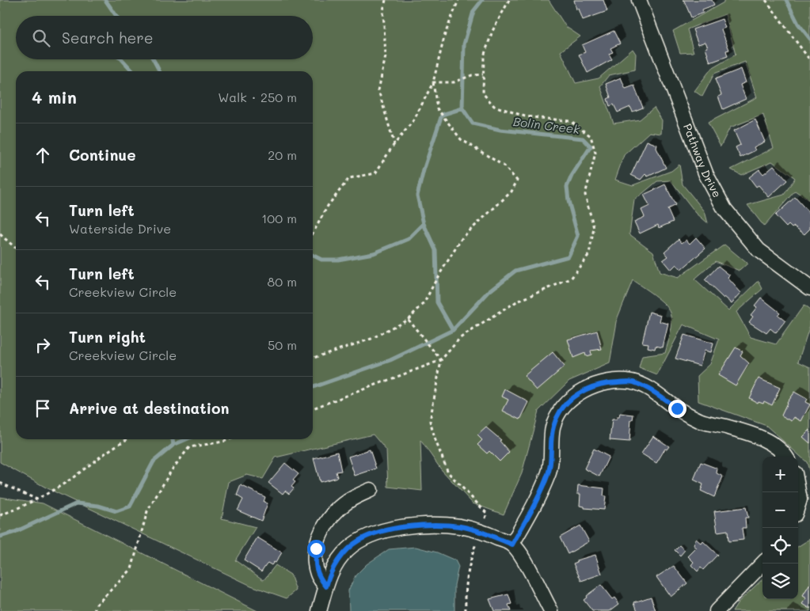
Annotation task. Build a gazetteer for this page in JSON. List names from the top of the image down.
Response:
{
  "streets": {
    "street": ["Pathway Drive"]
  },
  "water": ["Bolin Creek"],
  "page": {
    "search": "Search here",
    "heading": ["4 min", "Walk · 250 m"],
    "list": [
      ["Continue", "20 m"],
      ["Turn left", "Waterside Drive", "100 m"],
      ["Turn left", "Creekview Circle", "80 m"],
      ["Turn right", "Creekview Circle", "50 m"],
      "Arrive at destination"
    ],
    "map_buttons": ["+", "−"]
  }
}
